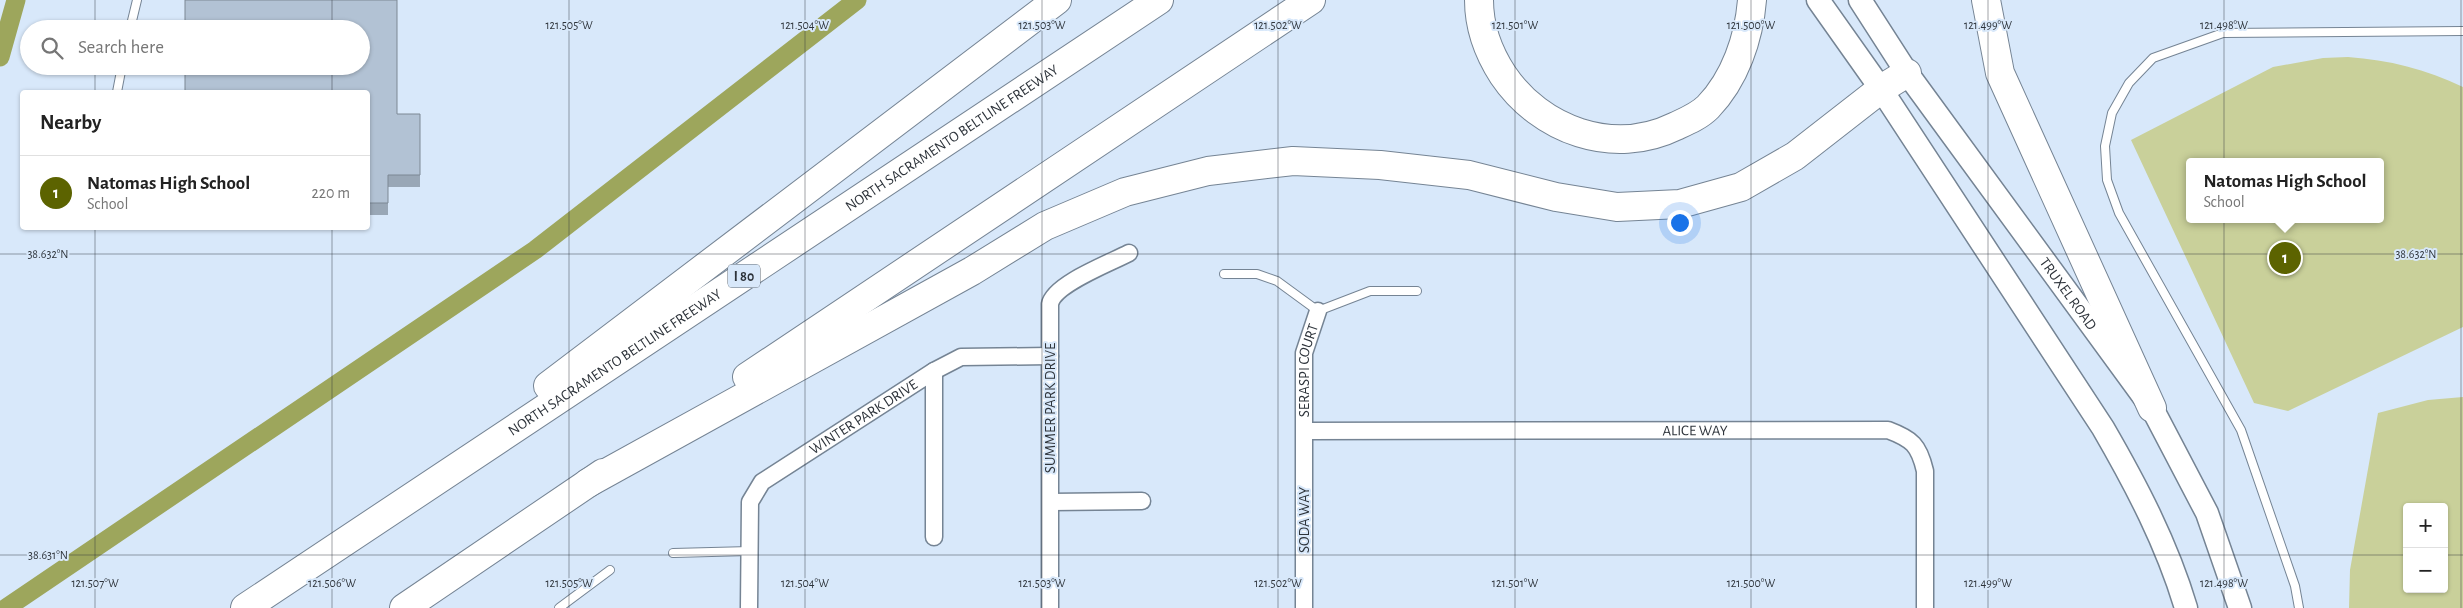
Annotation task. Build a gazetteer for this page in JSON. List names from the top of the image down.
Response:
{
  "streets": {
    "highway": ["NORTH SACRAMENTO BELTLINE FREEWAY", "I 80"],
    "main road": ["TRUXEL ROAD"],
    "street": [
      "SERASPI COURT",
      "SUMMER PARK DRIVE",
      "WINTER PARK DRIVE",
      "ALICE WAY",
      "SODA WAY"
    ]
  },
  "crossings": [
    ["SERASPI COURT", "ALICE WAY"],
    ["SERASPI COURT", "SODA WAY"],
    ["ALICE WAY", "SODA WAY"]
  ],
  "page": {
    "search": "Search here",
    "heading": "Nearby",
    "list": [
      {
        "mark": "1",
        "name": "Natomas High School",
        "note": "School",
        "value": "220 m"
      }
    ],
    "popup": ["Natomas High School", "School"],
    "pins": "1",
    "map_buttons": ["+", "−"]
  },
  "coordinates": [
    "121.505°W",
    "121.504°W",
    "121.503°W",
    "121.502°W",
    "121.501°W",
    "121.500°W",
    "121.499°W",
    "121.498°W",
    "38.632°N",
    "38.631°N",
    "121.507°W",
    "121.506°W"
  ]
}
